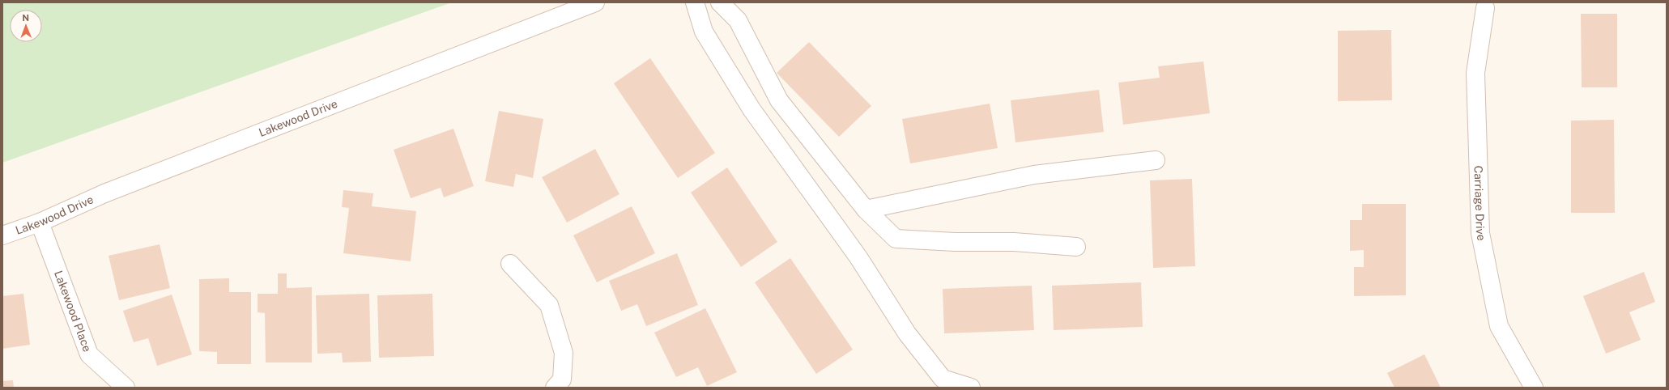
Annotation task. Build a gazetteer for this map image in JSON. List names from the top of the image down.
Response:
{
  "streets": {
    "street": ["Lakewood Drive", "Carriage Drive", "Lakewood Place"]
  },
  "crossings": [
    ["Lakewood Drive", "Lakewood Place"]
  ],
  "north": "top"
}
